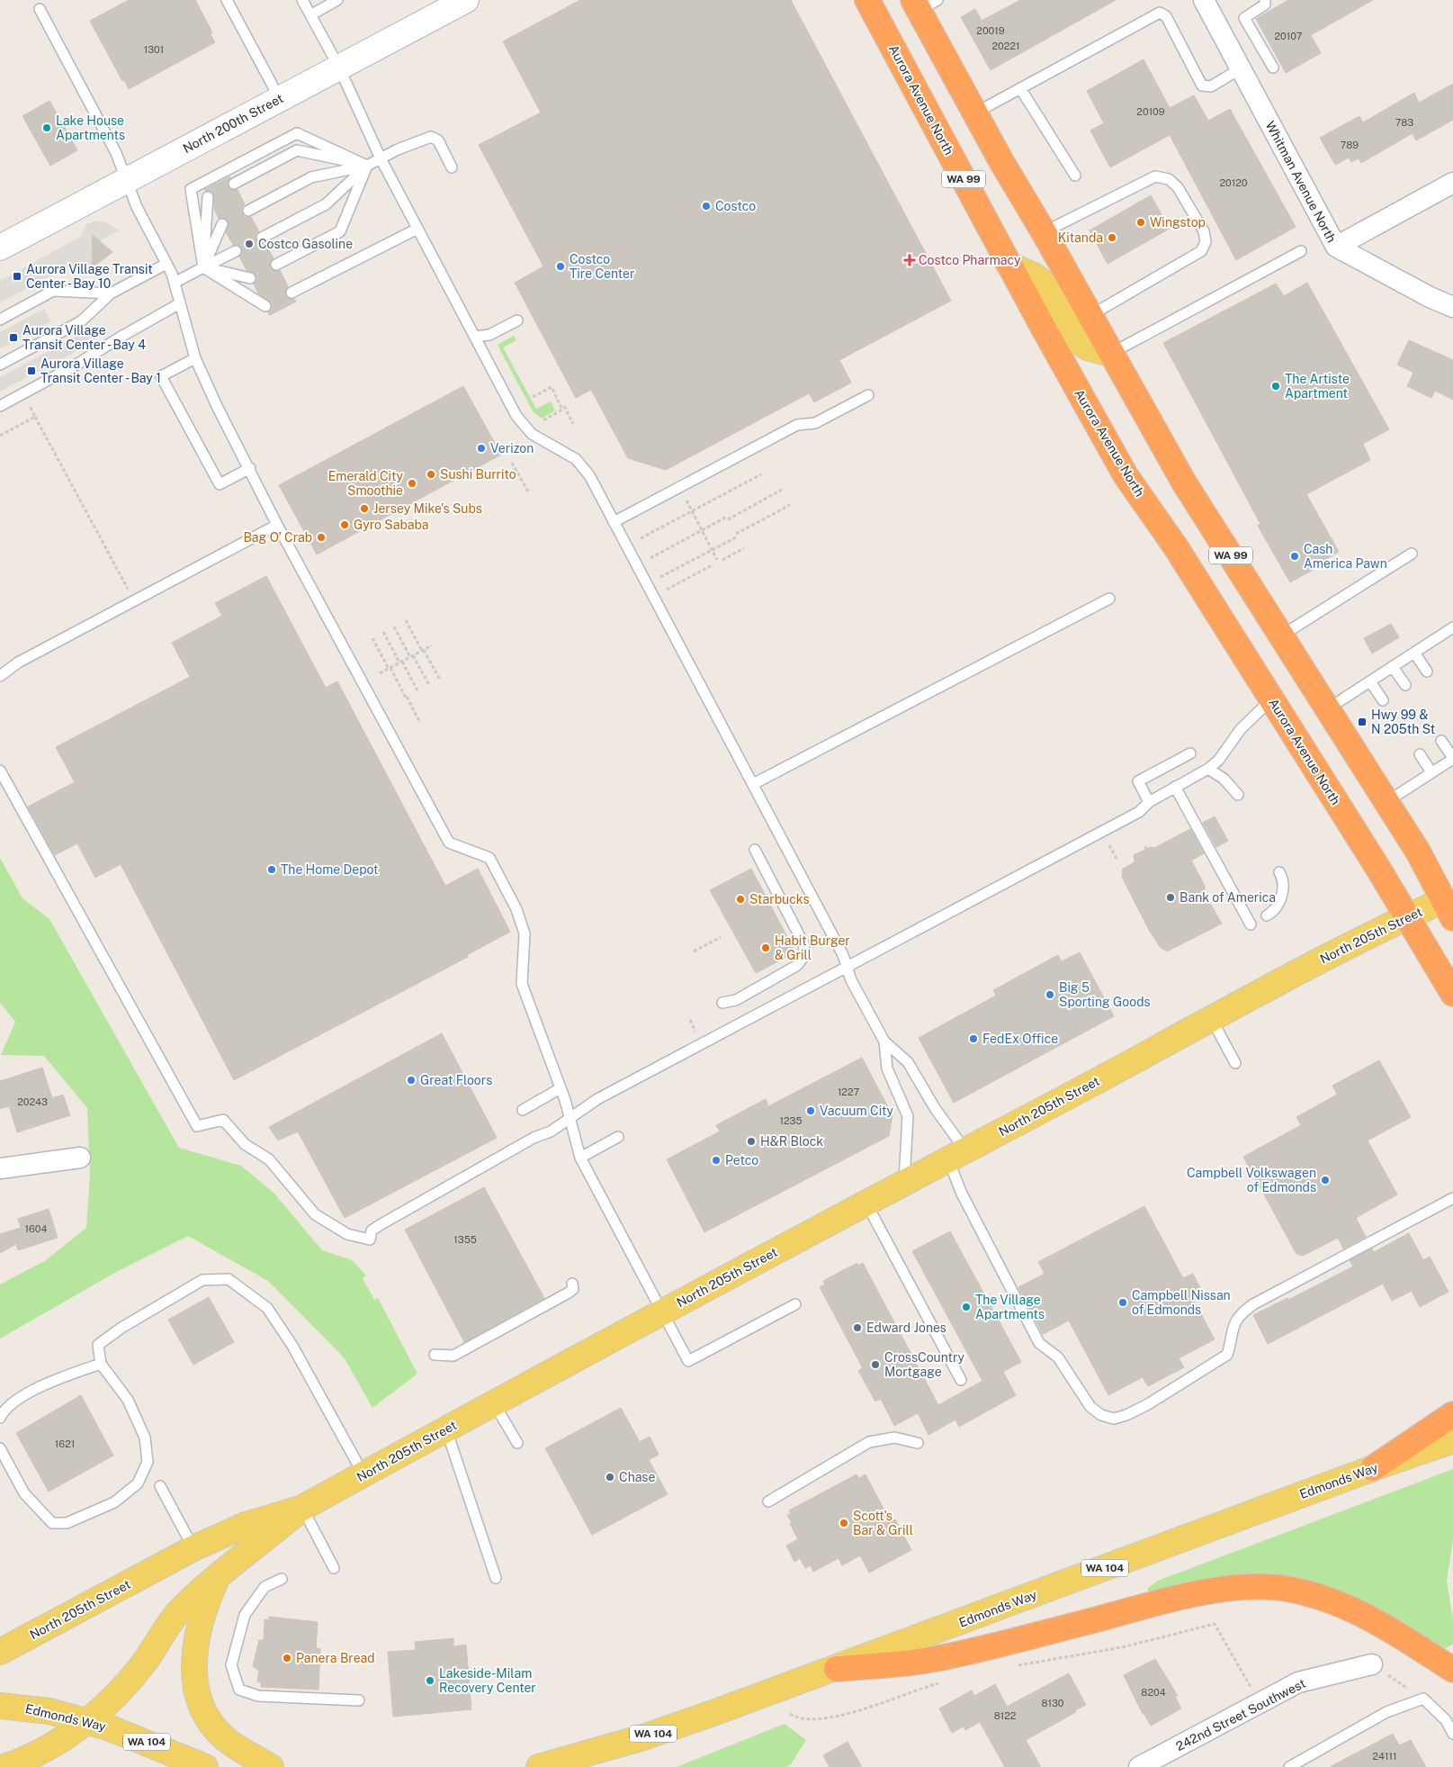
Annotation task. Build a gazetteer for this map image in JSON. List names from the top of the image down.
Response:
{
  "streets": {
    "highway": ["Aurora Avenue North", "WA 99"],
    "main road": ["North 205th Street", "Edmonds Way", "WA 104"],
    "street": ["North 200th Street", "Whitman Avenue North", "242nd Street Southwest"]
  },
  "crossings": [
    ["Aurora Avenue North", "WA 99"],
    ["Aurora Avenue North", "North 205th Street"],
    ["WA 99", "North 205th Street"]
  ],
  "places": {
    "other": [
      "Lake House Apartments",
      "Costco",
      "Wingstop",
      "Kitanda",
      "Costco Gasoline",
      "Costco Tire Center",
      "The Artiste Apartment",
      "Verizon",
      "Sushi Burrito",
      "Emerald City Smoothie",
      "Jersey Mike's Subs",
      "Gyro Sababa",
      "Bag O’ Crab",
      "Cash America Pawn",
      "The Home Depot",
      "Bank of America",
      "Starbucks",
      "Habit Burger & Grill",
      "Big 5 Sporting Goods",
      "FedEx Office",
      "Great Floors",
      "Vacuum City",
      "H&R Block",
      "Petco",
      "Campbell Volkswagen of Edmonds",
      "Campbell Nissan of Edmonds",
      "The Village Apartments",
      "Edward Jones",
      "CrossCountry Mortgage",
      "Chase",
      "Scott's Bar & Grill",
      "Panera Bread",
      "Lakeside-Milam Recovery Center"
    ],
    "health": ["Costco Pharmacy"],
    "transit": [
      "Aurora Village Transit Center - Bay 10",
      "Aurora Village Transit Center - Bay 4",
      "Aurora Village Transit Center - Bay 1",
      "Hwy 99 & N 205th St"
    ]
  },
  "house_numbers": [
    "20019",
    "20107",
    "20221",
    "1301",
    "20109",
    "783",
    "789",
    "20120",
    "1227",
    "20243",
    "1235",
    "1604",
    "1355",
    "1621",
    "8204",
    "8130",
    "8122",
    "24111"
  ]
}
